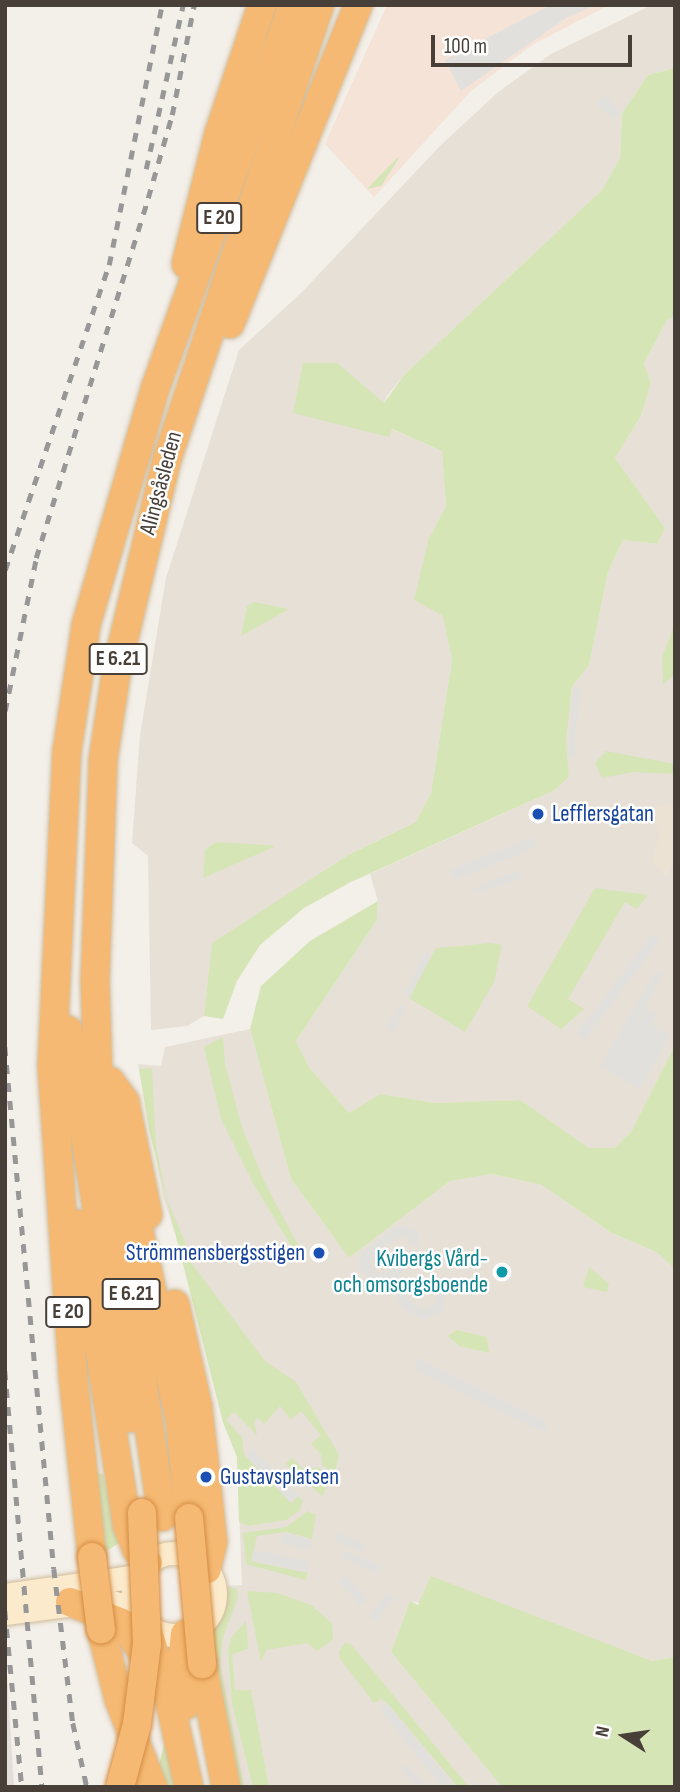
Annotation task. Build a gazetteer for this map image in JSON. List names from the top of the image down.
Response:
{
  "streets": {
    "highway": ["E 20", "Alingsåsleden", "E 6.21"]
  },
  "crossings": [
    ["E 20", "Alingsåsleden"],
    ["E 20", "E 6.21"],
    ["Alingsåsleden", "E 6.21"]
  ],
  "places": [
    "Lefflersgatan",
    "Strömmensbergsstigen",
    "Kvibergs Vård- och omsorgsboende",
    "Gustavsplatsen"
  ],
  "scale_bar": "100 m",
  "north": "left"
}
